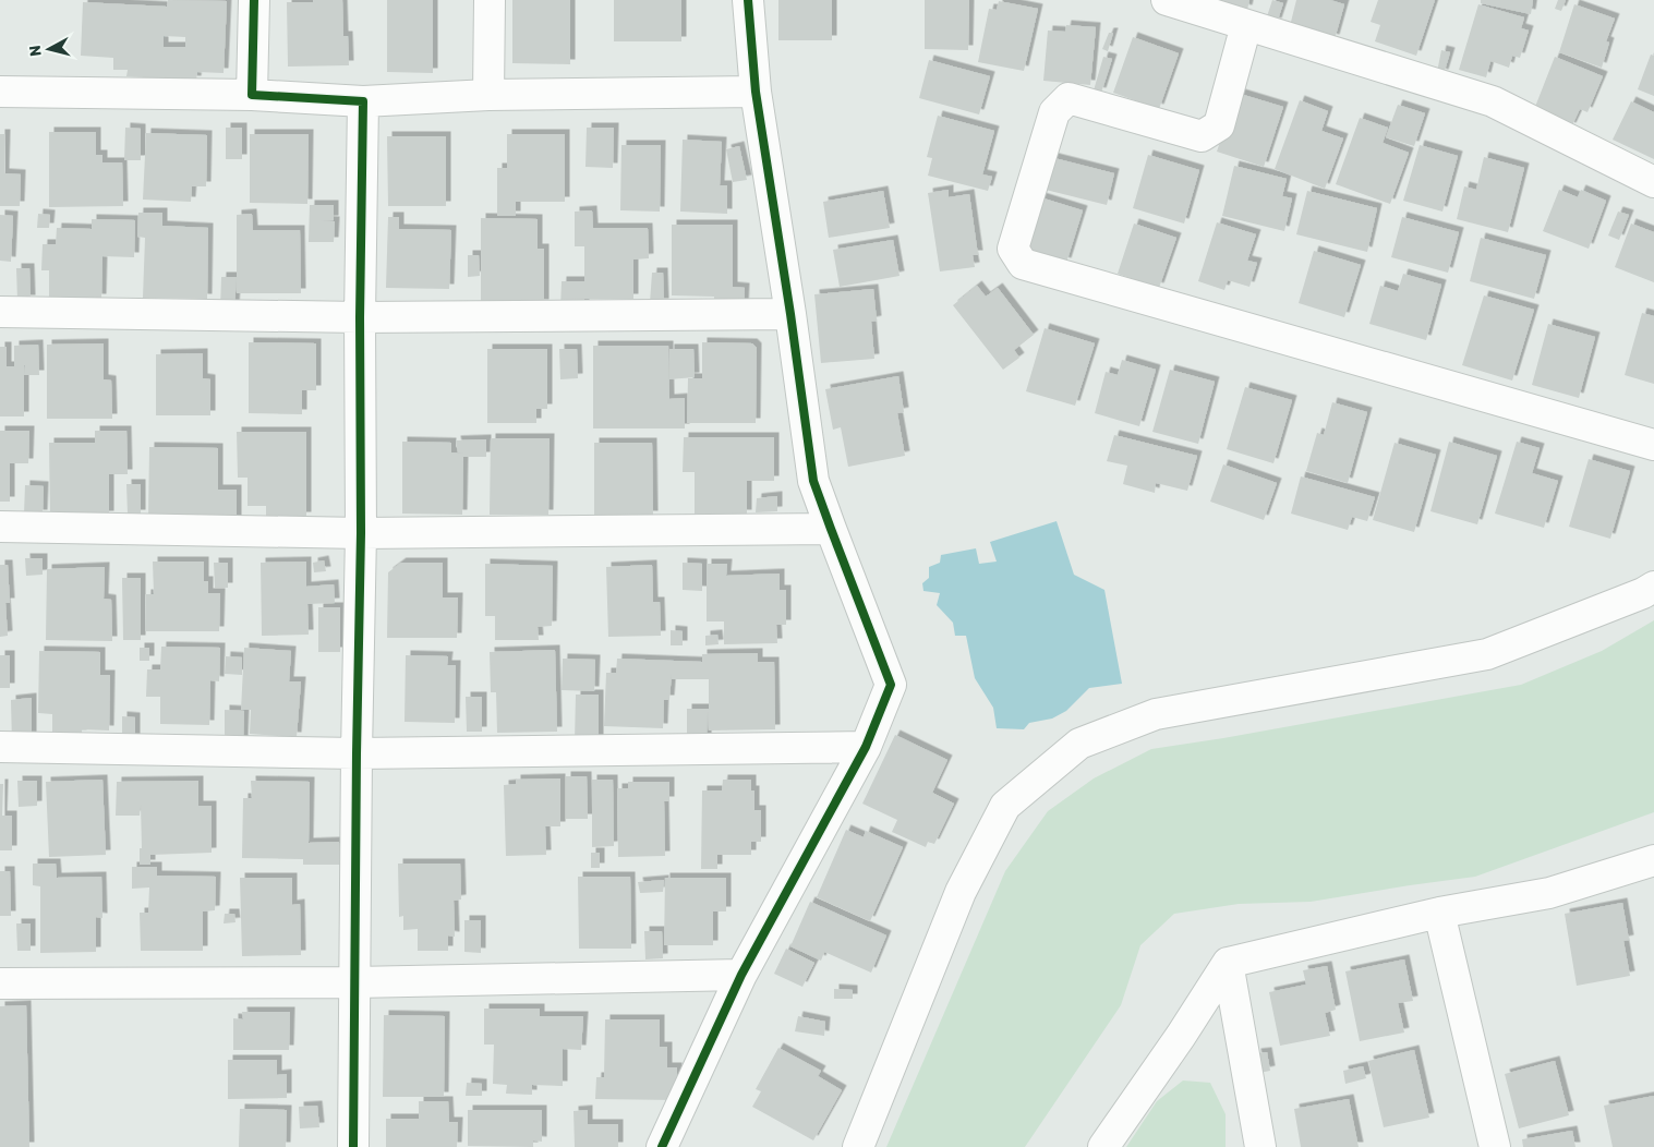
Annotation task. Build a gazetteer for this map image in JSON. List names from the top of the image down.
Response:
{
  "north": "left"
}
